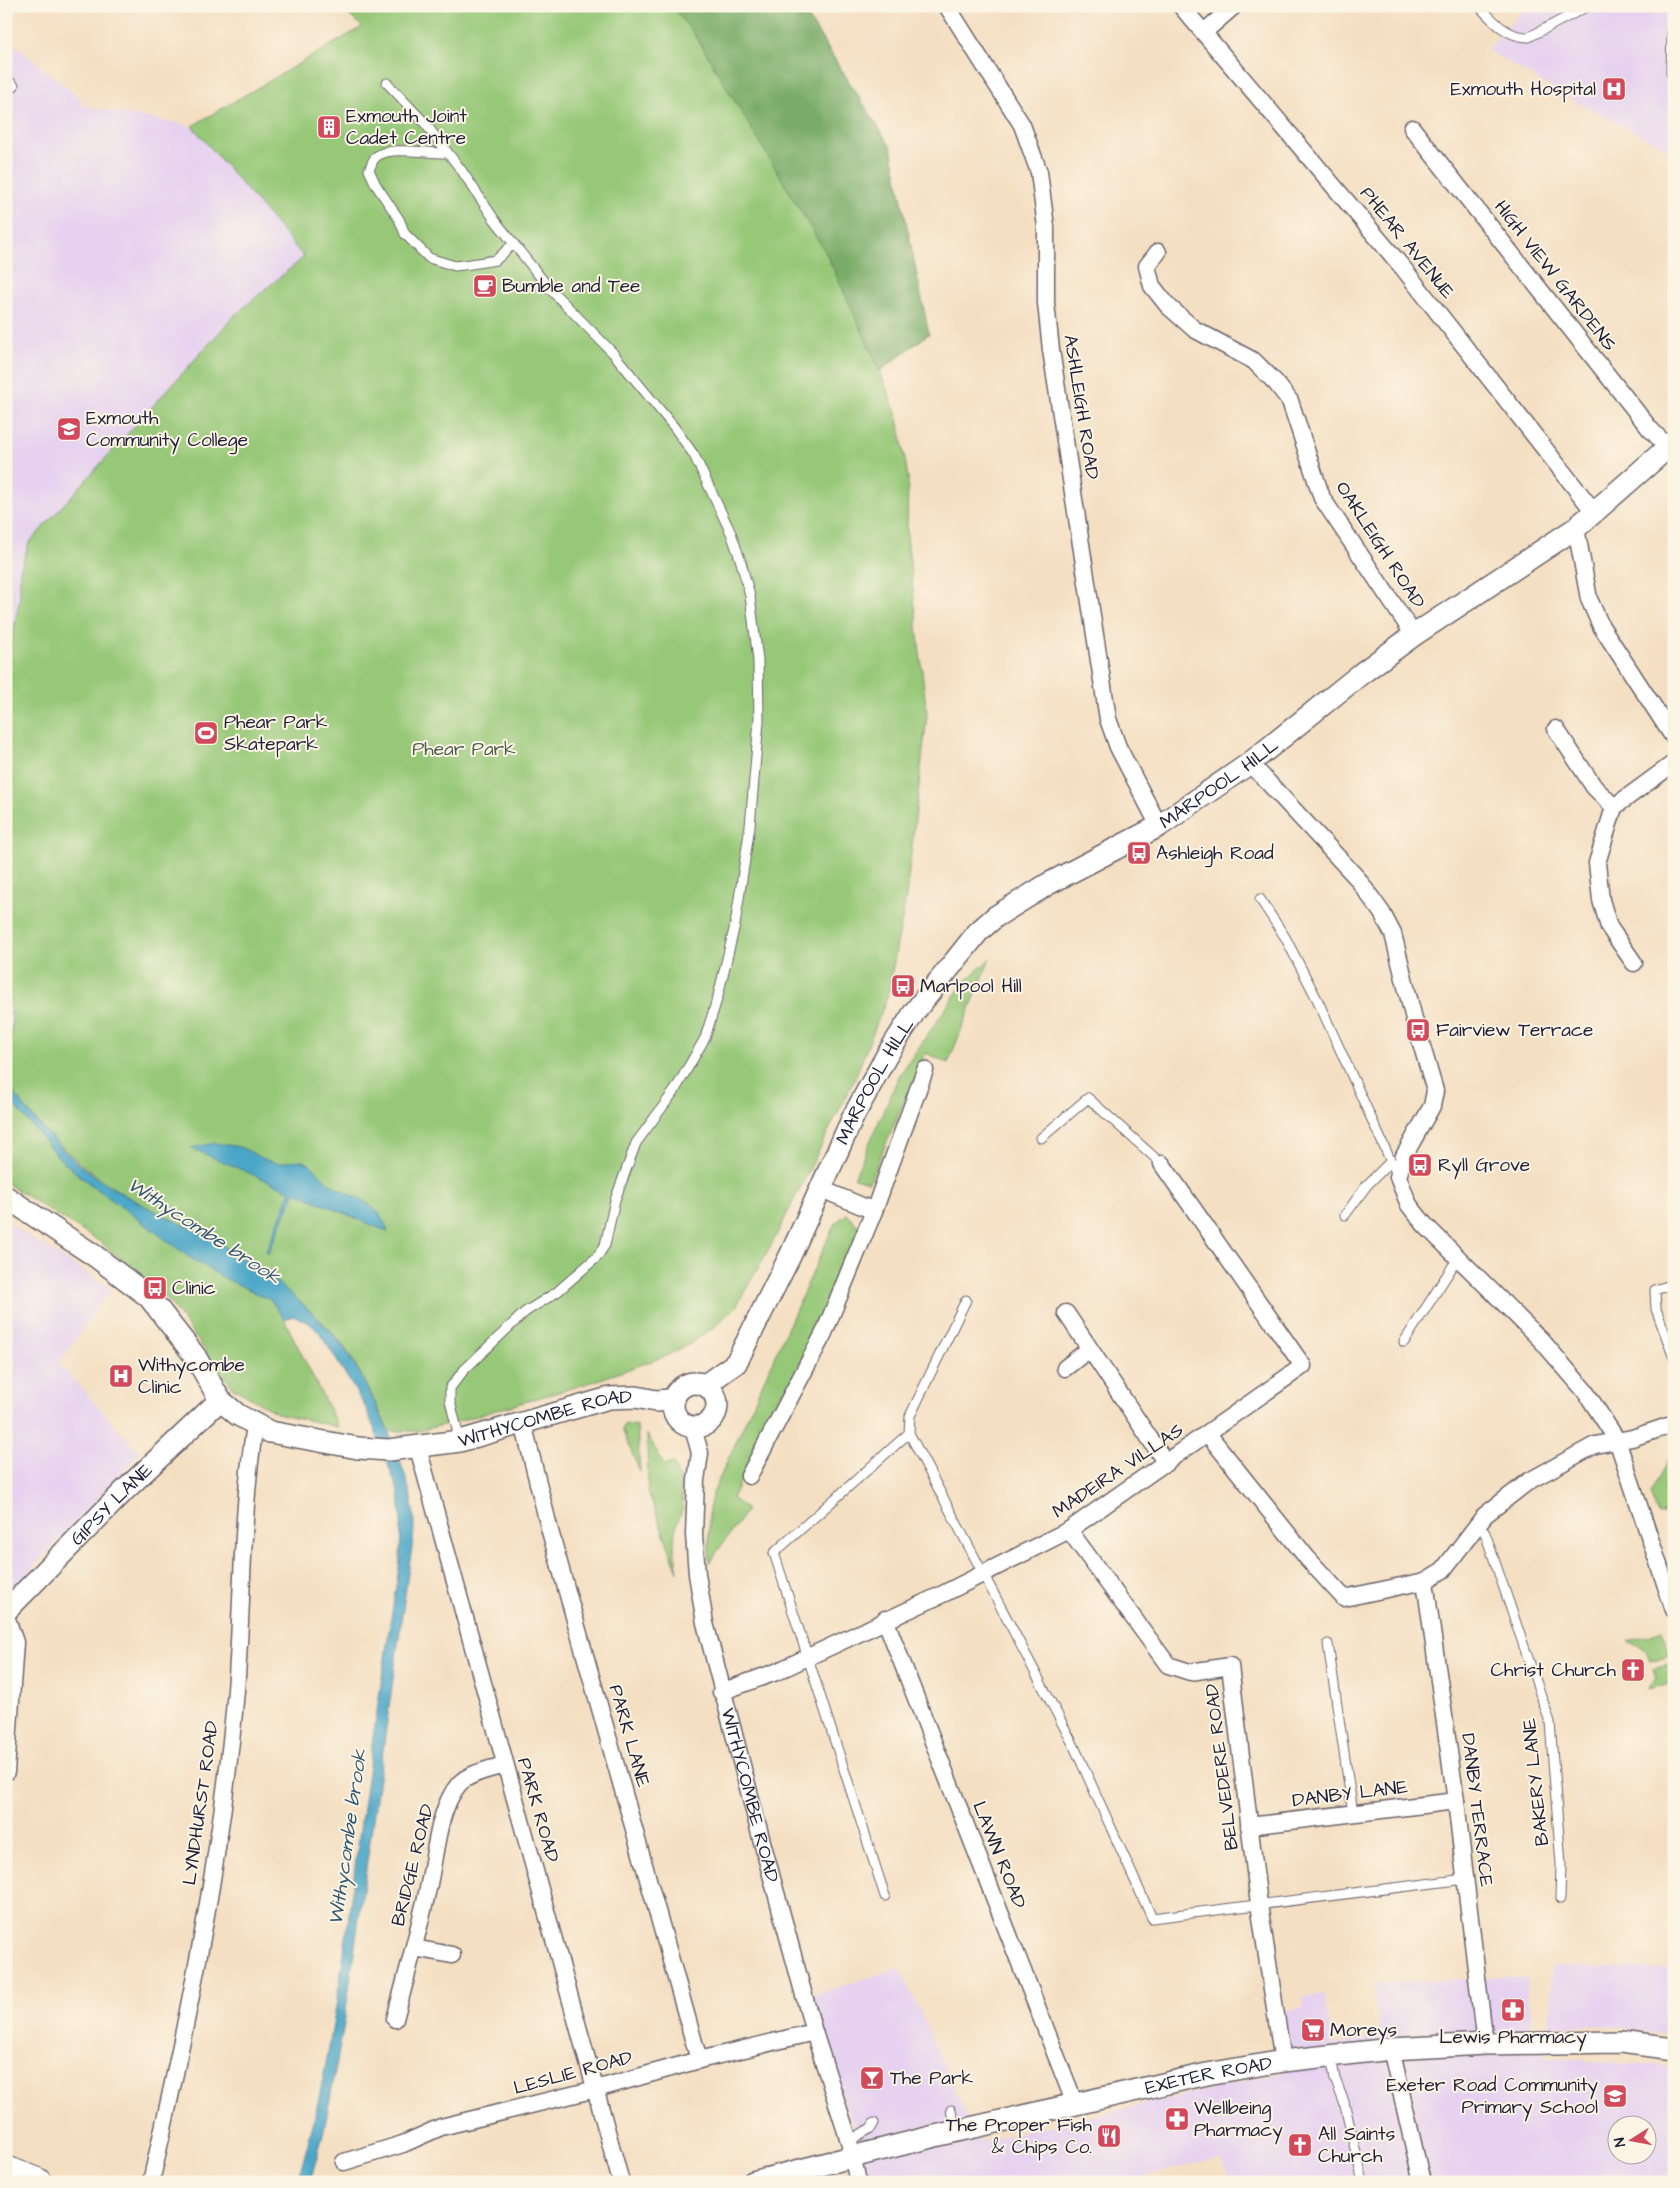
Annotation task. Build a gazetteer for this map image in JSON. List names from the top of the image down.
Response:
{
  "streets": {
    "street": [
      "PHEAR AVENUE",
      "HIGH VIEW GARDENS",
      "ASHLEIGH ROAD",
      "OAKLEIGH ROAD",
      "MARPOOL HILL",
      "WITHYCOMBE ROAD",
      "MADEIRA VILLAS",
      "GIPSY LANE",
      "PARK LANE",
      "BELVEDERE ROAD",
      "DANBY LANE",
      "LYNDHURST ROAD",
      "PARK ROAD",
      "DANBY TERRACE",
      "LAWN ROAD",
      "BRIDGE ROAD",
      "LESLIE ROAD",
      "EXETER ROAD"
    ],
    "lane": ["BAKERY LANE"]
  },
  "crossings": [
    ["PHEAR AVENUE", "MARPOOL HILL"],
    ["HIGH VIEW GARDENS", "MARPOOL HILL"],
    ["ASHLEIGH ROAD", "MARPOOL HILL"],
    ["OAKLEIGH ROAD", "MARPOOL HILL"],
    ["MARPOOL HILL", "WITHYCOMBE ROAD"],
    ["WITHYCOMBE ROAD", "MADEIRA VILLAS"],
    ["WITHYCOMBE ROAD", "GIPSY LANE"],
    ["WITHYCOMBE ROAD", "PARK LANE"],
    ["WITHYCOMBE ROAD", "LYNDHURST ROAD"],
    ["WITHYCOMBE ROAD", "PARK ROAD"],
    ["WITHYCOMBE ROAD", "LESLIE ROAD"],
    ["WITHYCOMBE ROAD", "EXETER ROAD"],
    ["MADEIRA VILLAS", "BELVEDERE ROAD"],
    ["MADEIRA VILLAS", "LAWN ROAD"],
    ["PARK LANE", "LESLIE ROAD"],
    ["BELVEDERE ROAD", "DANBY LANE"],
    ["BELVEDERE ROAD", "EXETER ROAD"],
    ["DANBY LANE", "DANBY TERRACE"],
    ["PARK ROAD", "BRIDGE ROAD"],
    ["PARK ROAD", "LESLIE ROAD"],
    ["DANBY TERRACE", "EXETER ROAD"],
    ["LAWN ROAD", "EXETER ROAD"]
  ],
  "water": ["Withycombe brook"],
  "parks": ["Phear Park"],
  "places": {
    "hospital": ["Exmouth Hospital", "Withycombe Clinic"],
    "building": ["Exmouth Joint Cadet Centre"],
    "cafe": ["Bumble and Tee"],
    "school or university": ["Exmouth Community College", "Exeter Road Community Primary School"],
    "sports": ["Phear Park Skatepark"],
    "bus stop": [
      "Ashleigh Road",
      "Marlpool Hill",
      "Fairview Terrace",
      "Ryll Grove",
      "Clinic"
    ],
    "church": ["Christ Church", "All Saints Church"],
    "pharmacy": ["Lewis Pharmacy", "Wellbeing Pharmacy"],
    "supermarket": ["Moreys"],
    "bar": ["The Park"],
    "restaurant": ["The Proper Fish & Chips Co."]
  },
  "north": "left"
}
